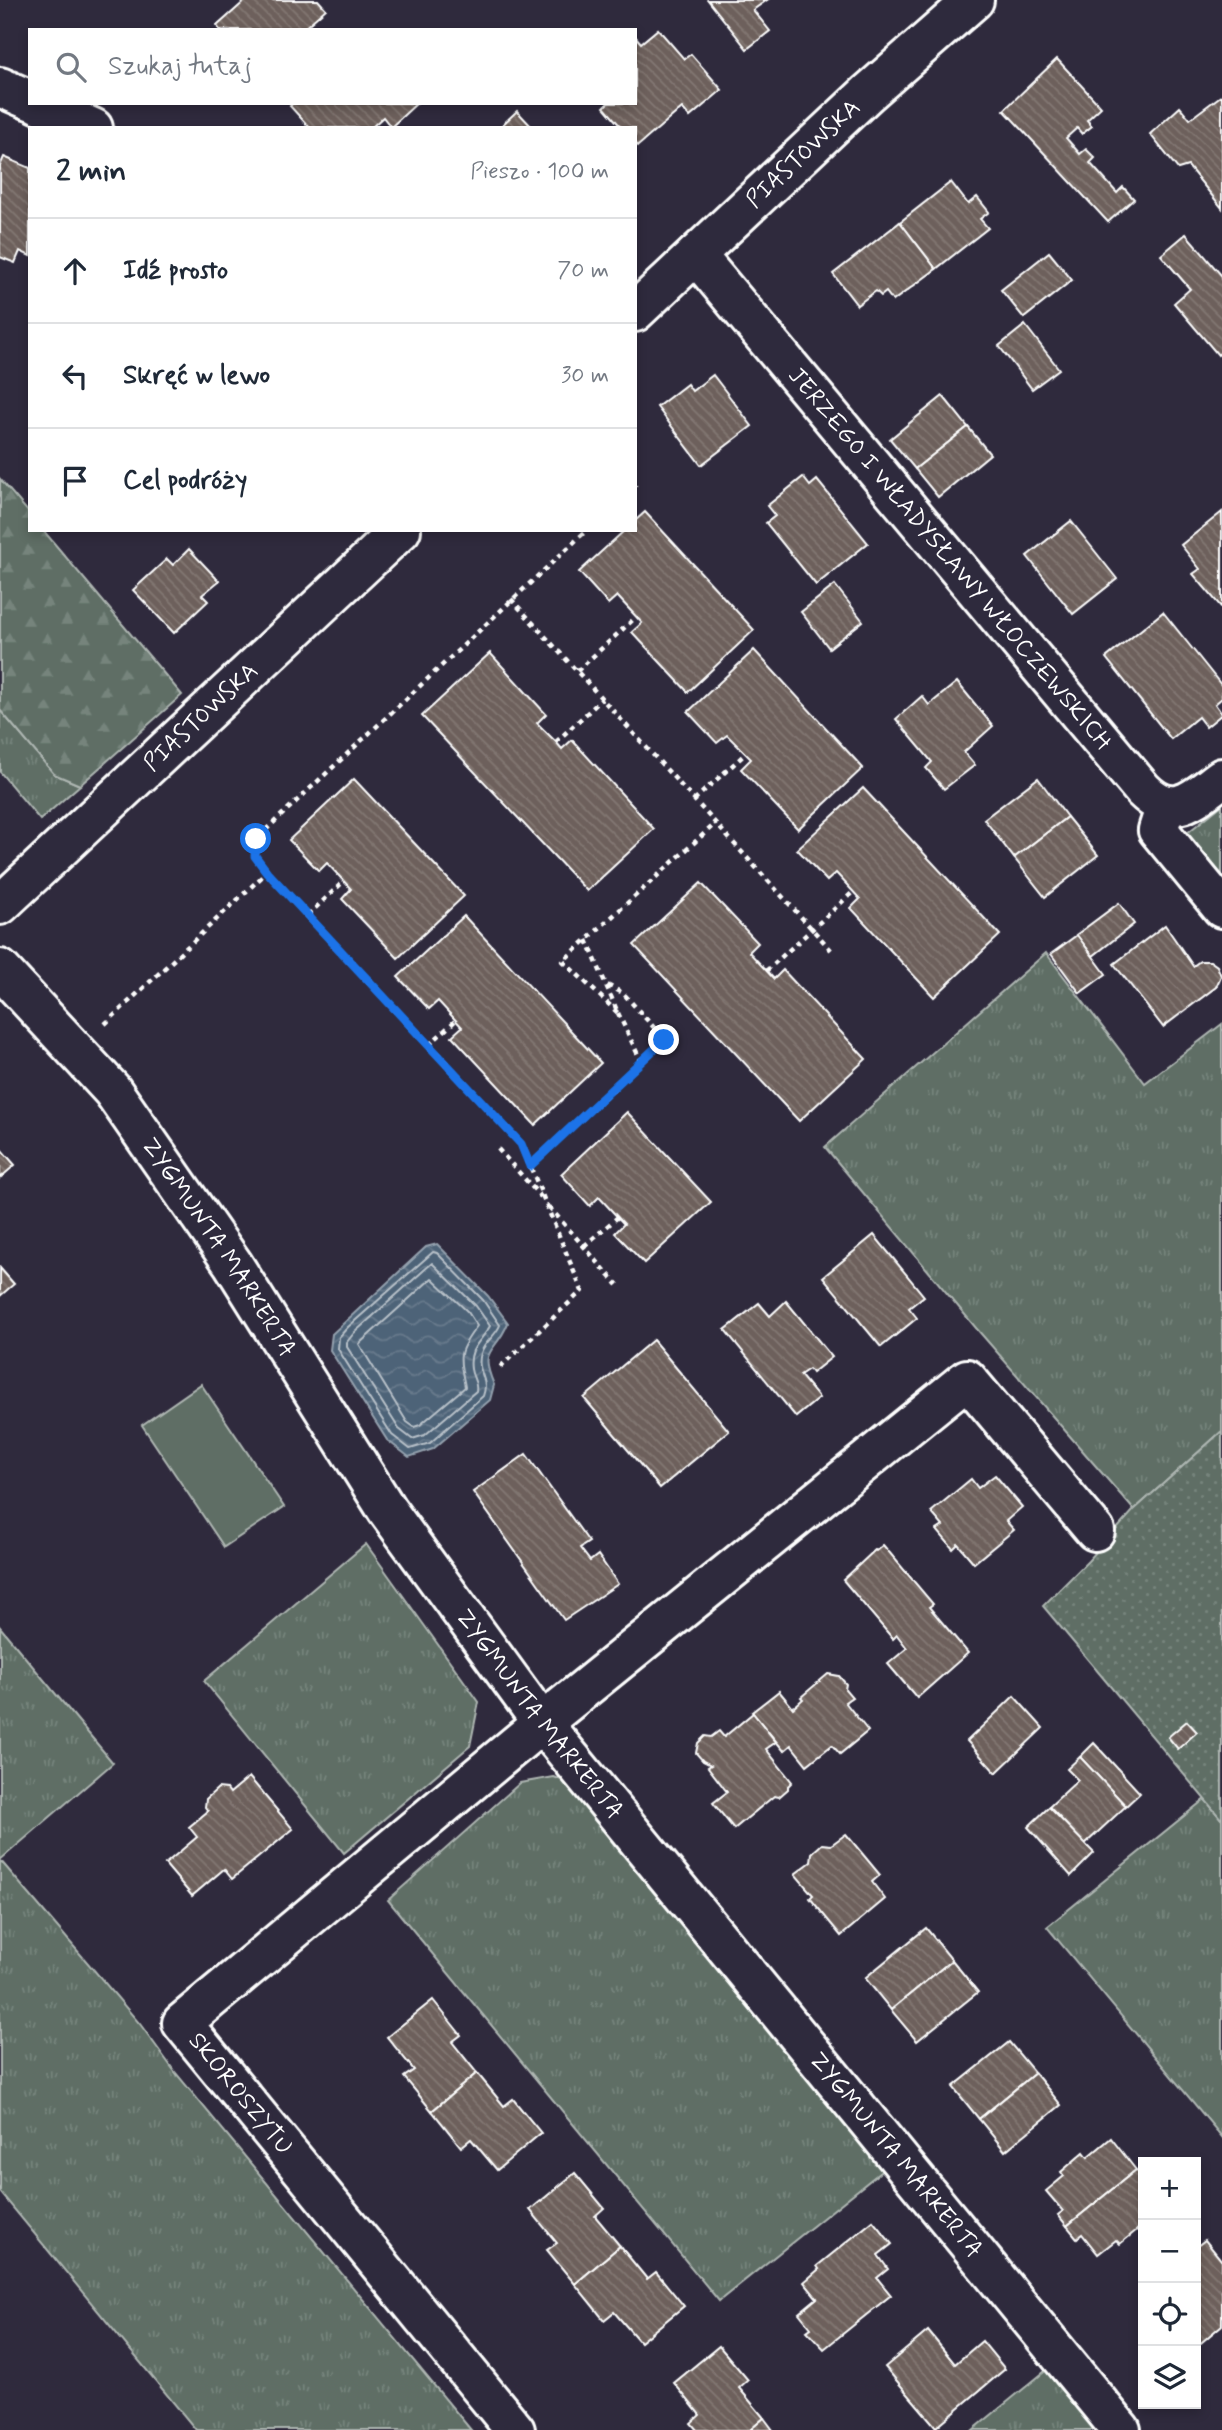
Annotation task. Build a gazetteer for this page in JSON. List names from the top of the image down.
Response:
{
  "streets": {
    "street": [
      "PIASTOWSKA",
      "JERZEGO I WŁADYSŁAWY WŁOCZEWSKICH",
      "ZYGMUNTA MARKERTA",
      "SKOROSZYTU"
    ]
  },
  "crossings": [
    ["PIASTOWSKA", "JERZEGO I WŁADYSŁAWY WŁOCZEWSKICH"],
    ["ZYGMUNTA MARKERTA", "SKOROSZYTU"]
  ],
  "page": {
    "search": "Szukaj tutaj",
    "heading": ["2 min", "Pieszo · 100 m"],
    "list": [
      ["Idź prosto", "70 m"],
      ["Skręć w lewo", "30 m"],
      "Cel podróży"
    ],
    "map_buttons": ["+", "−"]
  }
}
